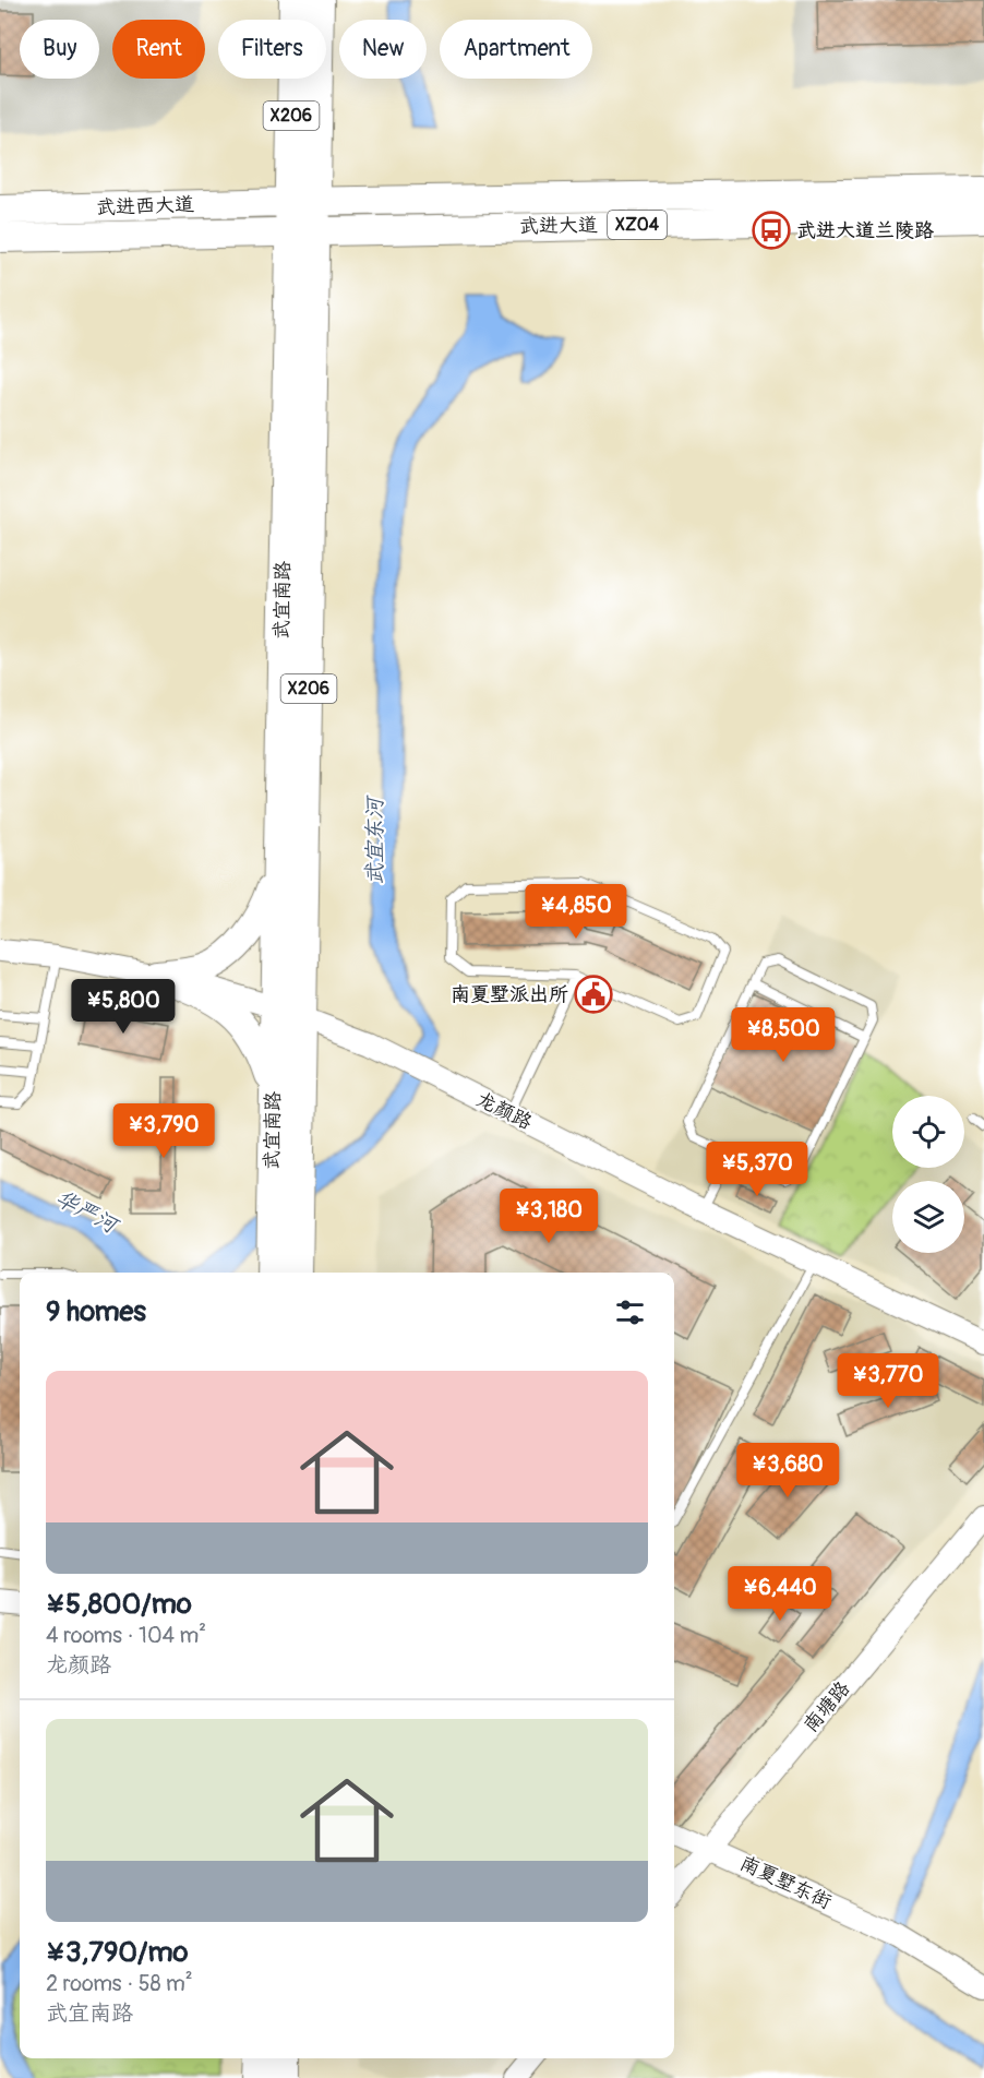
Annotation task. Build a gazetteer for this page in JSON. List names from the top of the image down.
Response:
{
  "streets": {
    "main road": [
      "X206",
      "武进西大道",
      "XZ04",
      "武进大道",
      "武宜南路"
    ],
    "street": ["龙颜路", "南塘路", "南夏墅东街"]
  },
  "crossings": [
    ["武进西大道", "武进大道"],
    ["武进西大道", "武宜南路"],
    ["武进大道", "武宜南路"],
    ["武宜南路", "龙颜路"],
    ["南塘路", "南夏墅东街"]
  ],
  "water": ["武宜东河", "华严河"],
  "places": {
    "bus stop": ["武进大道兰陵路"],
    "public building": ["南夏墅派出所"]
  },
  "page": {
    "chip": [
      "Buy",
      "Rent",
      "Filters",
      "New",
      "Apartment"
    ],
    "price": [
      "¥4,850",
      "¥5,800",
      "¥8,500",
      "¥3,790",
      "¥5,370",
      "¥3,180",
      "¥3,770",
      "¥3,680",
      "¥6,440"
    ],
    "heading": "9 homes",
    "list": [
      {
        "name": "¥5,800/mo",
        "note": "4 rooms · 104 m² · 龙颜路"
      },
      {
        "name": "¥3,790/mo",
        "note": "2 rooms · 58 m² · 武宜南路"
      }
    ]
  }
}
